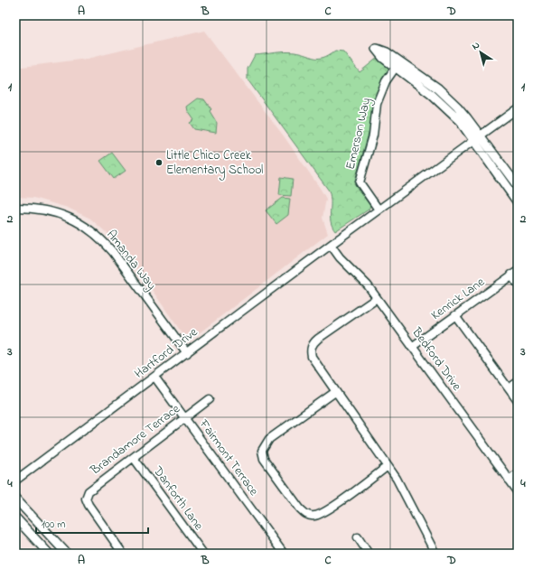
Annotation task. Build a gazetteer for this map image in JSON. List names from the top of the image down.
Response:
{
  "streets": {
    "street": [
      "Emerson Way",
      "Amanda Way",
      "Kenrick Lane",
      "Hartford Drive",
      "Bedford Drive",
      "Brandamore Terrace",
      "Fairmont Terrace",
      "Danforth Lane"
    ]
  },
  "crossings": [
    ["Emerson Way", "Hartford Drive"],
    ["Amanda Way", "Hartford Drive"],
    ["Kenrick Lane", "Bedford Drive"],
    ["Hartford Drive", "Bedford Drive"],
    ["Hartford Drive", "Fairmont Terrace"],
    ["Brandamore Terrace", "Fairmont Terrace"],
    ["Brandamore Terrace", "Danforth Lane"]
  ],
  "places": ["Little Chico Creek Elementary School"],
  "scale_bar": "100 m",
  "north": "top left",
  "grid": {
    "columns": [
      "A",
      "B",
      "C",
      "D"
    ],
    "rows": [
      "1",
      "2",
      "3",
      "4"
    ]
  }
}
